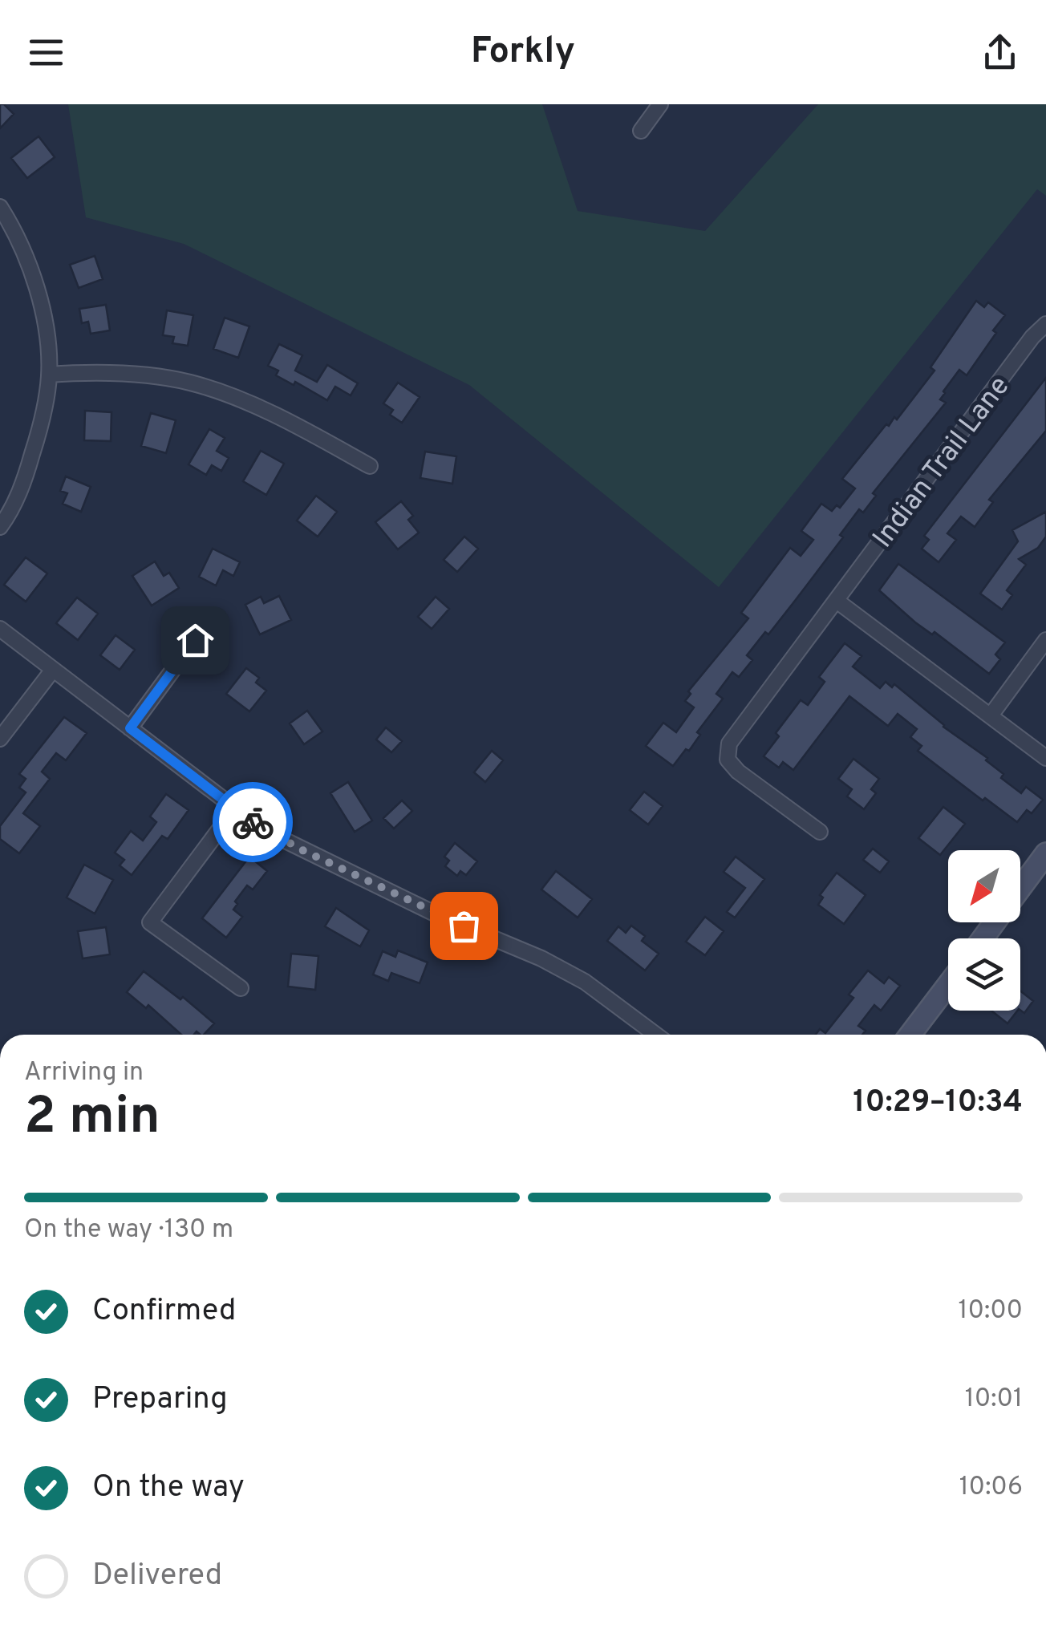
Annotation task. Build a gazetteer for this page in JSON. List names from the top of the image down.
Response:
{
  "streets": {
    "street": ["Indian Trail Lane"]
  },
  "north": "bottom left",
  "page": {
    "header": "Forkly",
    "heading": ["2 min", "Arriving in", "10:29–10:34"],
    "bar": "On the way · 130 m",
    "list": [
      ["Confirmed", "10:00"],
      ["Preparing", "10:01"],
      ["On the way", "10:06"],
      "Delivered"
    ]
  }
}
